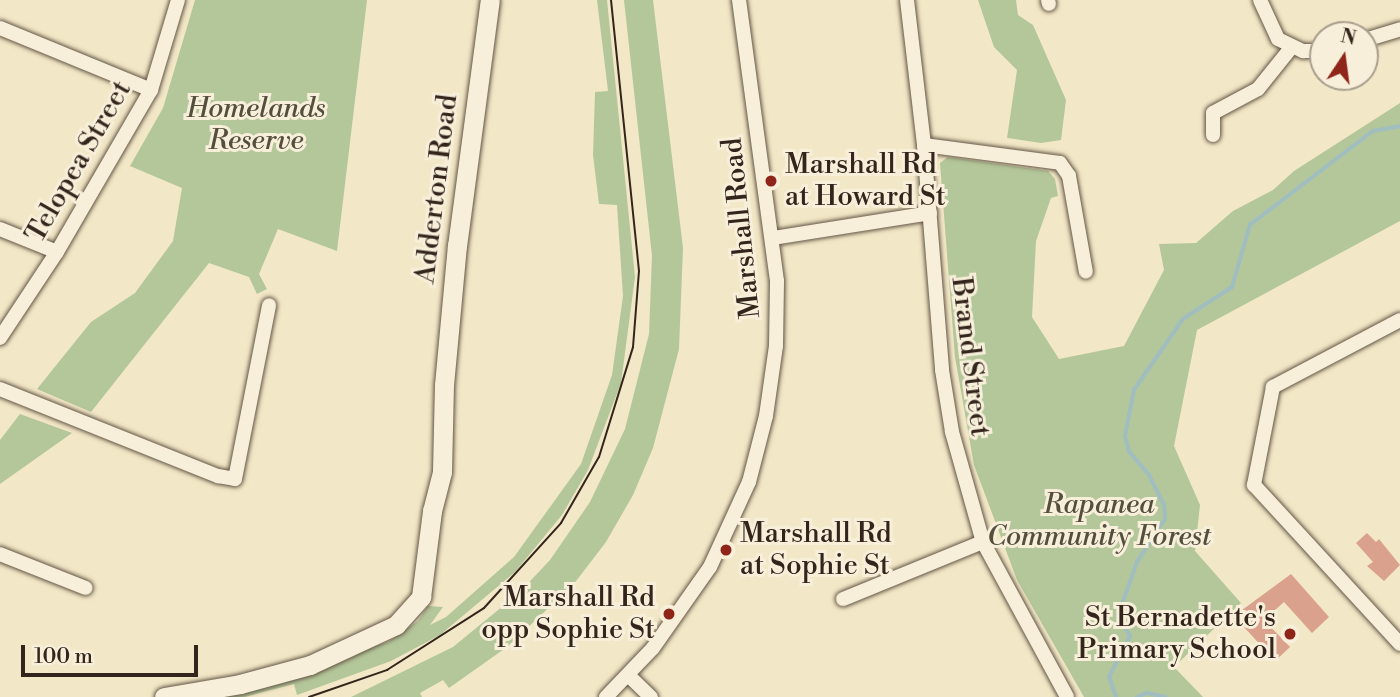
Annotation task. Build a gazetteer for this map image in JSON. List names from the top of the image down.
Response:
{
  "streets": {
    "main road": ["Adderton Road"],
    "street": ["Telopea Street", "Marshall Road", "Brand Street"]
  },
  "parks": ["Homelands Reserve", "Rapanea Community Forest"],
  "places": [
    "Marshall Rd at Howard St",
    "Marshall Rd at Sophie St",
    "Marshall Rd opp Sophie St",
    "St Bernadette's Primary School"
  ],
  "scale_bar": "100 m",
  "north": "top"
}
